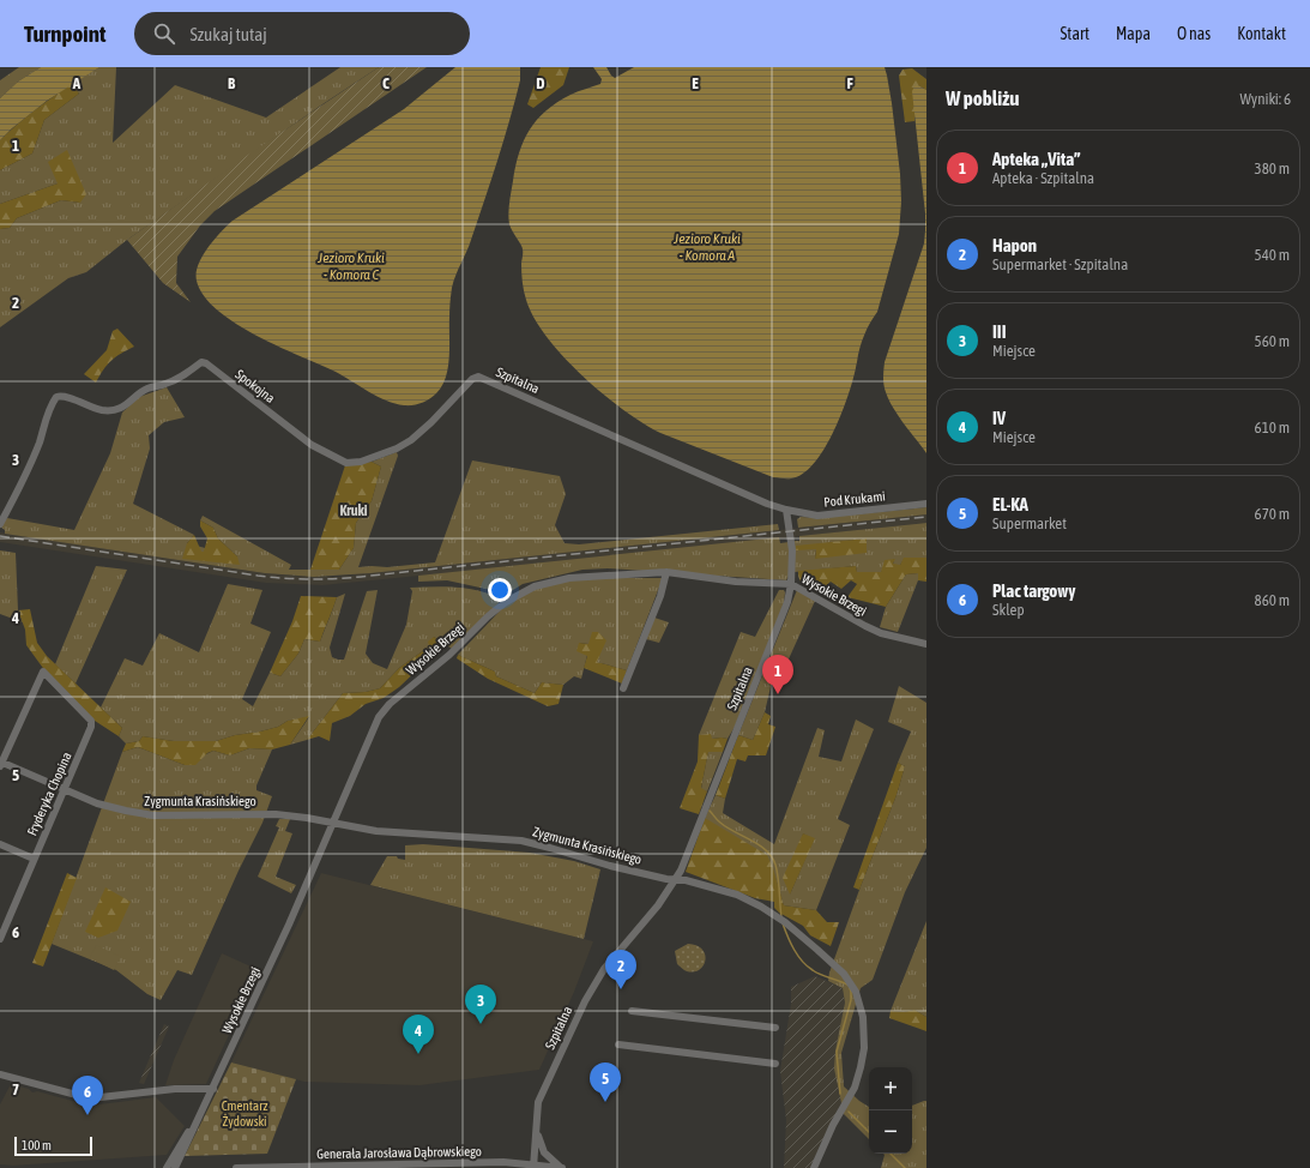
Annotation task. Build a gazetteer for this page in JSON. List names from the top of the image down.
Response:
{
  "streets": {
    "street": [
      "Szpitalna",
      "Spokojna",
      "Pod Krukami",
      "Wysokie Brzegi",
      "Fryderyka Chopina",
      "Zygmunta Krasińskiego",
      "Generała Jarosława Dąbrowskiego"
    ]
  },
  "crossings": [
    ["Szpitalna", "Spokojna"],
    ["Szpitalna", "Pod Krukami"],
    ["Szpitalna", "Wysokie Brzegi"],
    ["Szpitalna", "Zygmunta Krasińskiego"],
    ["Szpitalna", "Generała Jarosława Dąbrowskiego"],
    ["Wysokie Brzegi", "Zygmunta Krasińskiego"],
    ["Fryderyka Chopina", "Zygmunta Krasińskiego"]
  ],
  "districts": ["Kruki"],
  "water": ["Jezioro Kruki - Komora A", "Jezioro Kruki - Komora C"],
  "parks": ["Cmentarz Żydowski"],
  "scale_bar": "100 m",
  "page": {
    "header": "Turnpoint",
    "search": "Szukaj tutaj",
    "nav": [
      "Start",
      "Mapa",
      "O nas",
      "Kontakt"
    ],
    "heading": ["W pobliżu", "Wyniki: 6"],
    "list": [
      {
        "mark": "1",
        "name": "Apteka „Vita”",
        "note": "Apteka · Szpitalna",
        "value": "380 m"
      },
      {
        "mark": "2",
        "name": "Hapon",
        "note": "Supermarket · Szpitalna",
        "value": "540 m"
      },
      {
        "mark": "3",
        "name": "III",
        "note": "Miejsce",
        "value": "560 m"
      },
      {
        "mark": "4",
        "name": "IV",
        "note": "Miejsce",
        "value": "610 m"
      },
      {
        "mark": "5",
        "name": "EL-KA",
        "note": "Supermarket",
        "value": "670 m"
      },
      {
        "mark": "6",
        "name": "Plac targowy",
        "note": "Sklep",
        "value": "860 m"
      }
    ],
    "pins": [
      "1",
      "2",
      "3",
      "4",
      "5",
      "6"
    ],
    "map_buttons": ["+", "−"],
    "scale": "100 m"
  },
  "grid": {
    "columns": [
      "A",
      "B",
      "C",
      "D",
      "E",
      "F"
    ],
    "rows": [
      "1",
      "2",
      "3",
      "4",
      "5",
      "6",
      "7"
    ]
  }
}
